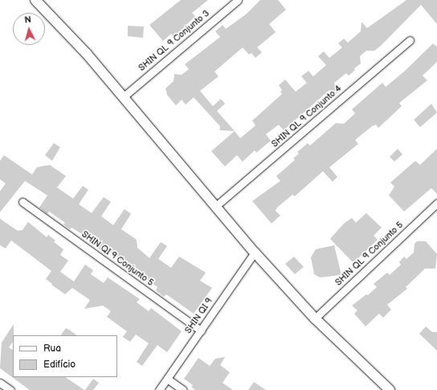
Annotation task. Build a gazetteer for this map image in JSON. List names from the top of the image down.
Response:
{
  "streets": {
    "street": [
      "SHIN QL 9 Conjunto 3",
      "SHIN QL 9 Conjunto 4",
      "SHIN QL 9 Conjunto 5",
      "SHIN QI 9 Conjunto 5",
      "SHIN QI 9"
    ]
  },
  "crossings": [
    ["SHIN QI 9 Conjunto 5", "SHIN QI 9"]
  ],
  "legend": ["Rua", "Edifício"],
  "north": "top"
}
